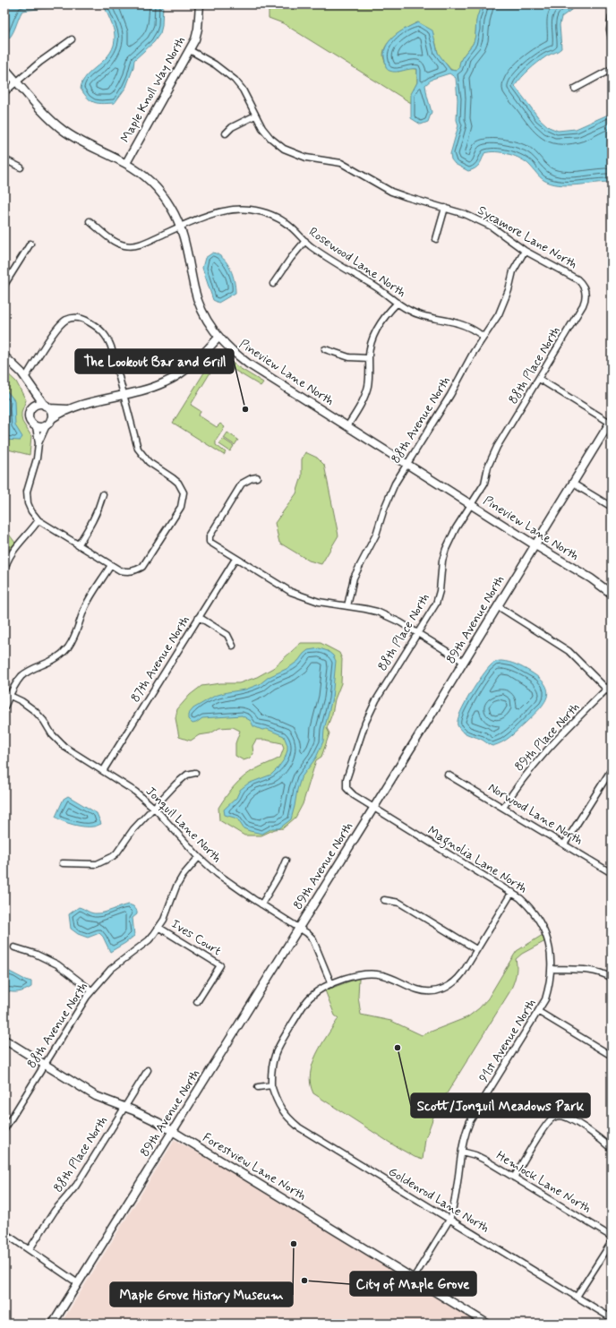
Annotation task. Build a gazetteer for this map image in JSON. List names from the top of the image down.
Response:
{
  "streets": {
    "street": [
      "Maple Knoll Way North",
      "Sycamore Lane North",
      "Rosewood Lane North",
      "88th Place North",
      "Pineview Lane North",
      "88th Avenue North",
      "89th Avenue North",
      "87th Avenue North",
      "89th Place North",
      "Norwood Lane North",
      "Jonquil Lane North",
      "Magnolia Lane North",
      "Ives Court",
      "91st Avenue North",
      "Forestview Lane North",
      "Hemlock Lane North",
      "Goldenrod Lane North"
    ]
  },
  "crossings": [
    ["Maple Knoll Way North", "Sycamore Lane North"],
    ["Maple Knoll Way North", "Pineview Lane North"],
    ["Sycamore Lane North", "88th Place North"],
    ["Sycamore Lane North", "88th Avenue North"],
    ["Rosewood Lane North", "Pineview Lane North"],
    ["Rosewood Lane North", "88th Avenue North"],
    ["88th Place North", "Pineview Lane North"],
    ["88th Place North", "89th Avenue North"],
    ["88th Place North", "Magnolia Lane North"],
    ["88th Place North", "Forestview Lane North"],
    ["Pineview Lane North", "88th Avenue North"],
    ["Pineview Lane North", "89th Avenue North"],
    ["88th Avenue North", "Jonquil Lane North"],
    ["88th Avenue North", "Ives Court"],
    ["88th Avenue North", "Forestview Lane North"],
    ["89th Avenue North", "Jonquil Lane North"],
    ["89th Avenue North", "Magnolia Lane North"],
    ["89th Avenue North", "Forestview Lane North"],
    ["87th Avenue North", "Jonquil Lane North"],
    ["89th Place North", "Norwood Lane North"],
    ["Magnolia Lane North", "91st Avenue North"],
    ["91st Avenue North", "Forestview Lane North"],
    ["91st Avenue North", "Hemlock Lane North"],
    ["91st Avenue North", "Goldenrod Lane North"]
  ],
  "places": [
    "The Lookout Bar and Grill",
    "Scott/Jonquil Meadows Park",
    "Maple Grove History Museum",
    "City of Maple Grove"
  ]
}
